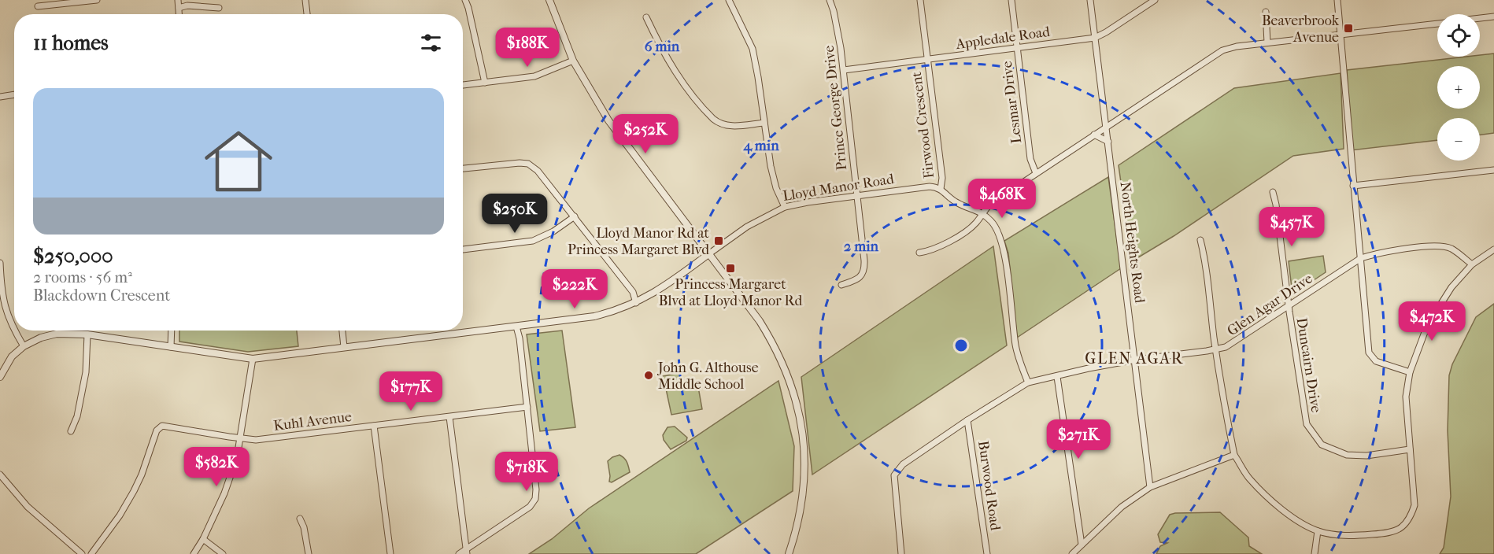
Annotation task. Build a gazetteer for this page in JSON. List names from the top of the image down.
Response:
{
  "streets": {
    "street": [
      "Appledale Road",
      "Lesmar Drive",
      "Prince George Drive",
      "Firwood Crescent",
      "Lloyd Manor Road",
      "North Heights Road",
      "Glen Agar Drive",
      "Duncairn Drive",
      "Kuhl Avenue",
      "Burwood Road"
    ]
  },
  "crossings": [
    ["Appledale Road", "Lesmar Drive"],
    ["Appledale Road", "Prince George Drive"],
    ["Appledale Road", "Firwood Crescent"],
    ["Appledale Road", "North Heights Road"],
    ["Prince George Drive", "Lloyd Manor Road"],
    ["Firwood Crescent", "Lloyd Manor Road"],
    ["North Heights Road", "Glen Agar Drive"],
    ["Glen Agar Drive", "Duncairn Drive"],
    ["Glen Agar Drive", "Burwood Road"]
  ],
  "districts": ["GLEN AGAR"],
  "places": {
    "transit": ["Beaverbrook Avenue", "Lloyd Manor Rd at Princess Margaret Blvd", "Princess Margaret Blvd at Lloyd Manor Rd"],
    "other": ["John G. Althouse Middle School"]
  },
  "page": {
    "map_buttons": ["+", "−"],
    "heading": "11 homes",
    "price": [
      "$188K",
      "$252K",
      "$468K",
      "$250K",
      "$457K",
      "$222K",
      "$472K",
      "$177K",
      "$271K",
      "$582K",
      "$718K"
    ],
    "list": [
      {
        "name": "$250,000",
        "note": "2 rooms · 56 m² · Blackdown Crescent"
      }
    ]
  },
  "rings": ["6 min", "4 min", "2 min"]
}
